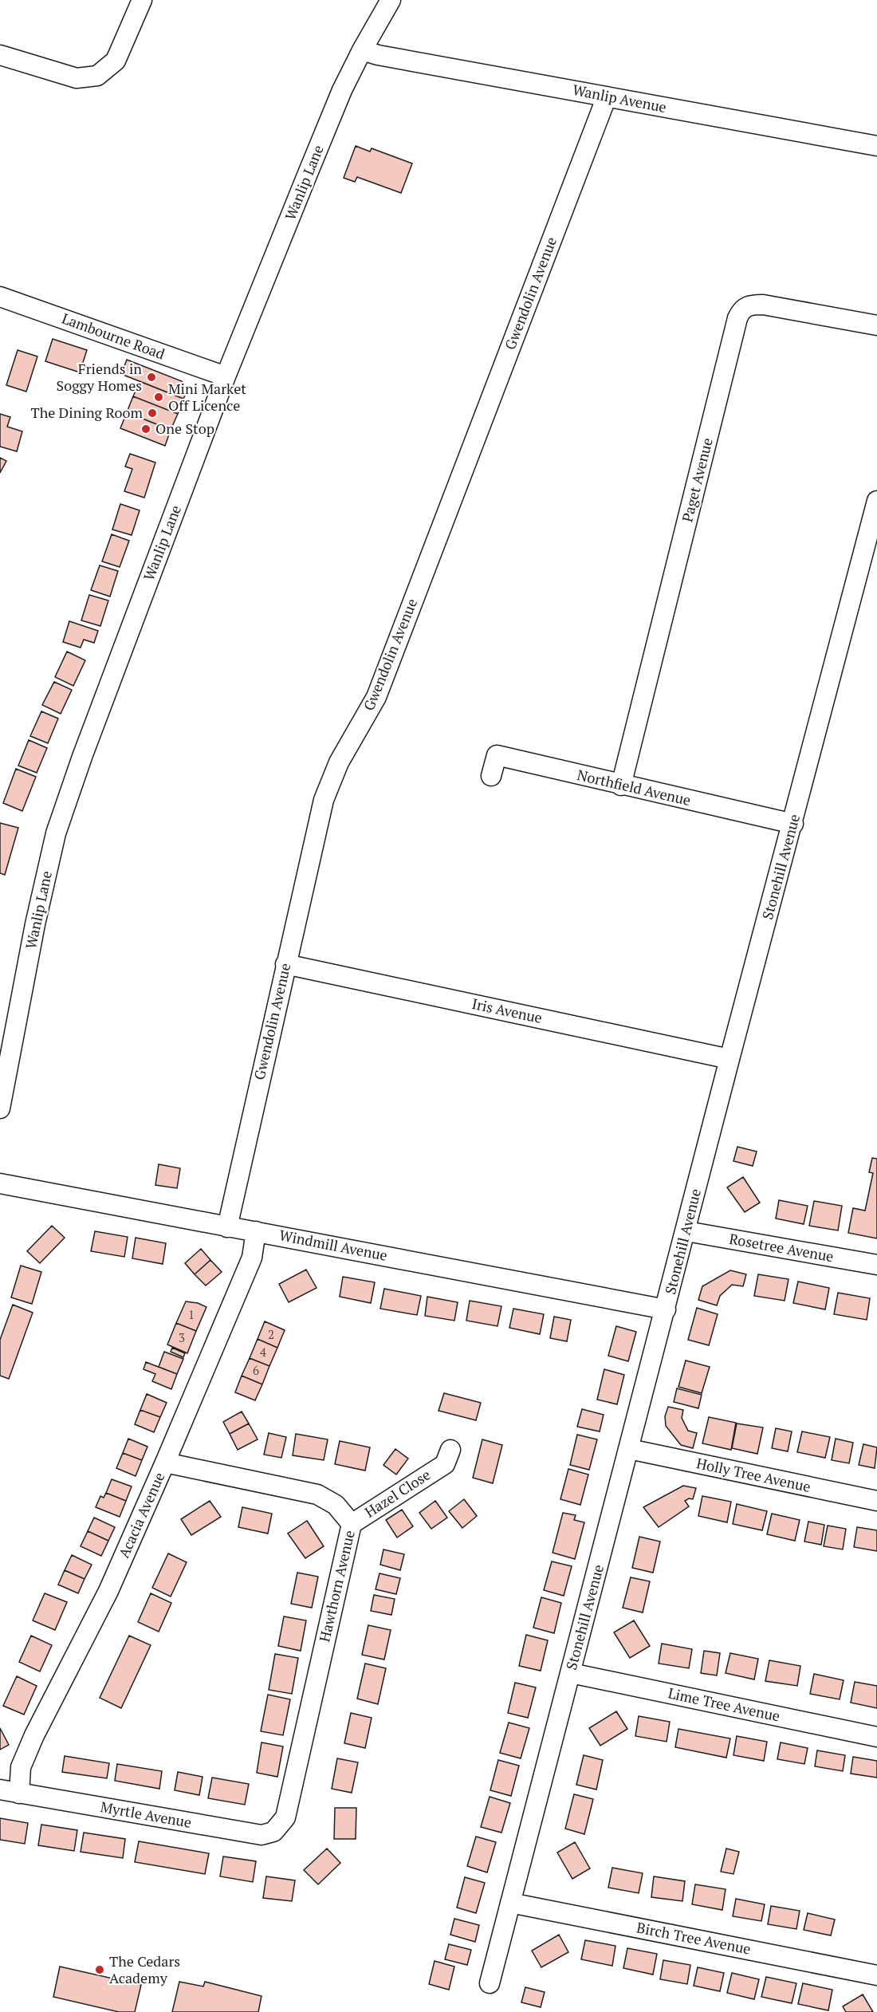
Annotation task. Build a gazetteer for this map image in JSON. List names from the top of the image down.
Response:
{
  "streets": {
    "street": [
      "Wanlip Avenue",
      "Wanlip Lane",
      "Gwendolin Avenue",
      "Lambourne Road",
      "Paget Avenue",
      "Northfield Avenue",
      "Stonehill Avenue",
      "Iris Avenue",
      "Windmill Avenue",
      "Rosetree Avenue",
      "Holly Tree Avenue",
      "Hazel Close",
      "Acacia Avenue",
      "Hawthorn Avenue",
      "Lime Tree Avenue",
      "Myrtle Avenue",
      "Birch Tree Avenue"
    ]
  },
  "crossings": [
    ["Wanlip Avenue", "Wanlip Lane"],
    ["Wanlip Avenue", "Gwendolin Avenue"],
    ["Wanlip Lane", "Lambourne Road"],
    ["Gwendolin Avenue", "Iris Avenue"],
    ["Gwendolin Avenue", "Windmill Avenue"],
    ["Paget Avenue", "Northfield Avenue"],
    ["Northfield Avenue", "Stonehill Avenue"],
    ["Stonehill Avenue", "Iris Avenue"],
    ["Stonehill Avenue", "Windmill Avenue"],
    ["Stonehill Avenue", "Rosetree Avenue"],
    ["Stonehill Avenue", "Holly Tree Avenue"],
    ["Stonehill Avenue", "Lime Tree Avenue"],
    ["Stonehill Avenue", "Birch Tree Avenue"],
    ["Windmill Avenue", "Acacia Avenue"],
    ["Hazel Close", "Hawthorn Avenue"],
    ["Acacia Avenue", "Hawthorn Avenue"],
    ["Acacia Avenue", "Myrtle Avenue"],
    ["Hawthorn Avenue", "Myrtle Avenue"]
  ],
  "places": [
    "Friends in Soggy Homes",
    "Mini Market Off Licence",
    "The Dining Room",
    "One Stop",
    "The Cedars Academy"
  ],
  "house_numbers": [
    "1",
    "2",
    "3",
    "4",
    "6"
  ]
}
